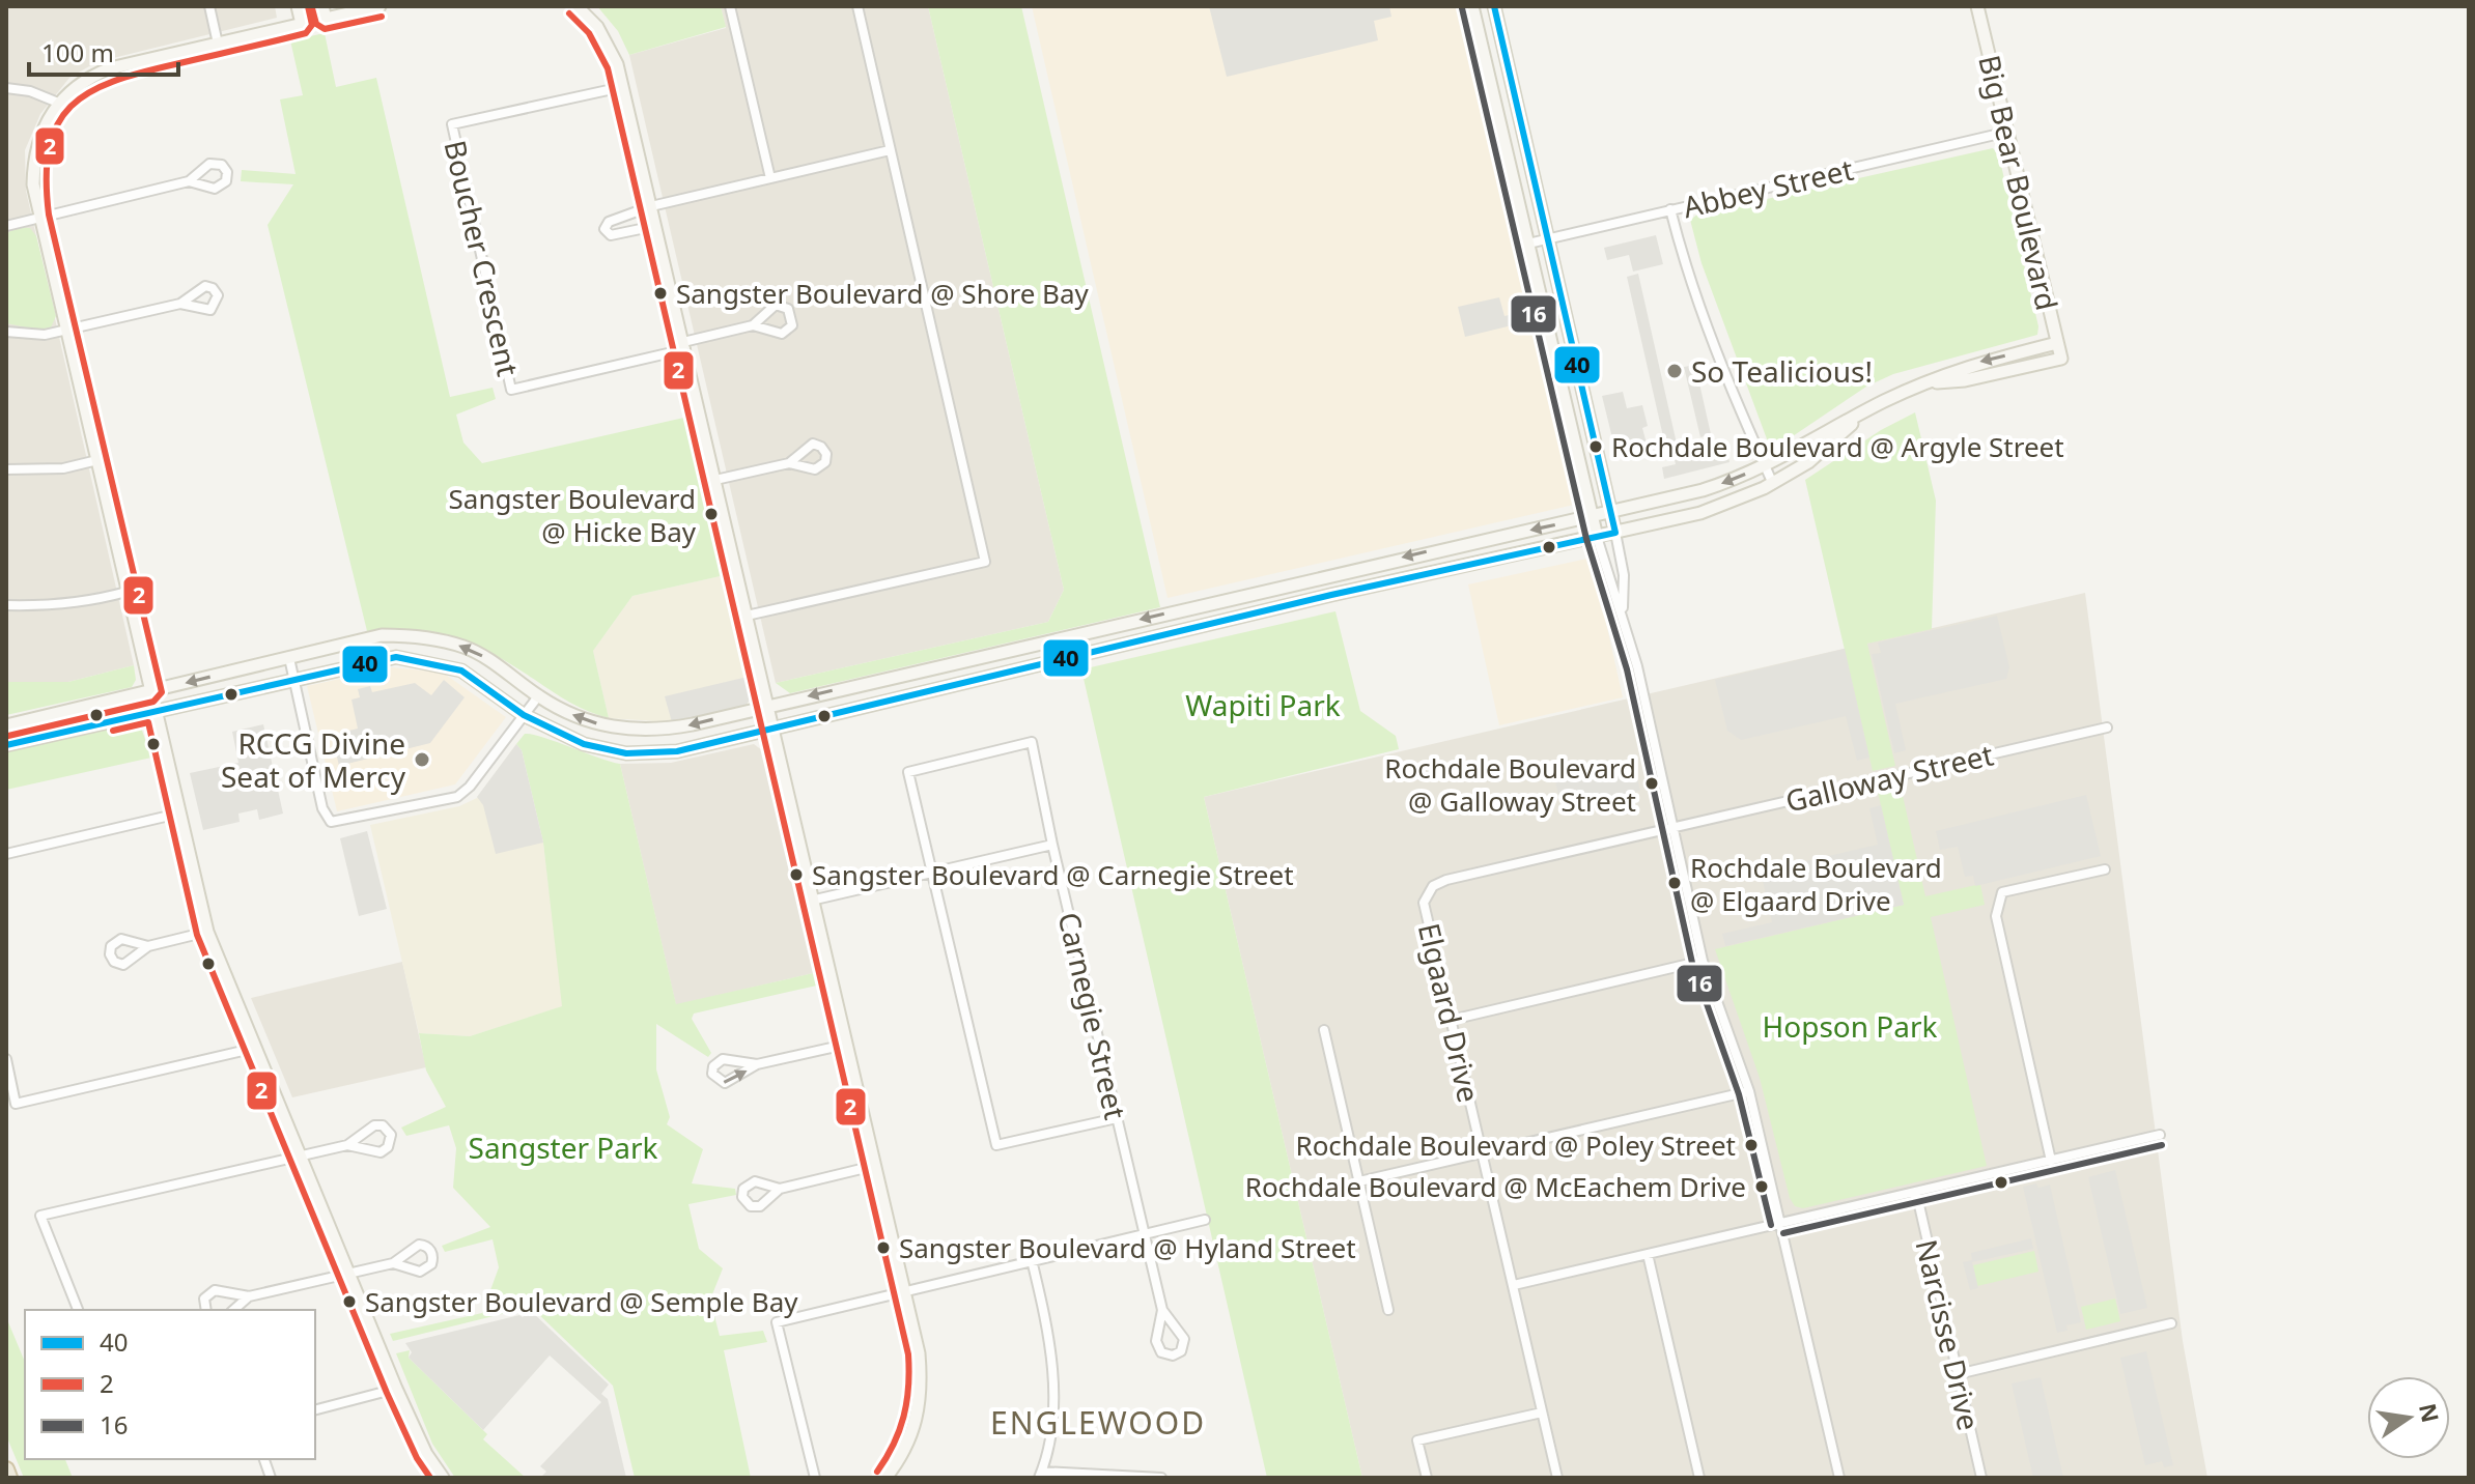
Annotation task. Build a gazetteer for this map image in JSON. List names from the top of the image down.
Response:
{
  "streets": {
    "street": [
      "Big Bear Boulevard",
      "Abbey Street",
      "Boucher Crescent",
      "Galloway Street",
      "Elgaard Drive",
      "Carnegie Street",
      "Narcisse Drive"
    ]
  },
  "crossings": [
    ["Big Bear Boulevard", "Abbey Street"],
    ["Galloway Street", "Elgaard Drive"]
  ],
  "districts": ["ENGLEWOOD"],
  "parks": ["Wapiti Park", "Hopson Park", "Sangster Park"],
  "places": [
    "Sangster Boulevard @ Shore Bay",
    "So Tealicious!",
    "Rochdale Boulevard @ Argyle Street",
    "Sangster Boulevard @ Hicke Bay",
    "RCCG Divine Seat of Mercy",
    "Rochdale Boulevard @ Galloway Street",
    "Sangster Boulevard @ Carnegie Street",
    "Rochdale Boulevard @ Elgaard Drive",
    "Rochdale Boulevard @ Poley Street",
    "Rochdale Boulevard @ McEachem Drive",
    "Sangster Boulevard @ Hyland Street",
    "Sangster Boulevard @ Semple Bay"
  ],
  "lines": ["transit line 40", "transit line 2", "transit line 16"],
  "legend": ["40", "2", "16"],
  "scale_bar": "100 m",
  "north": "right"
}
